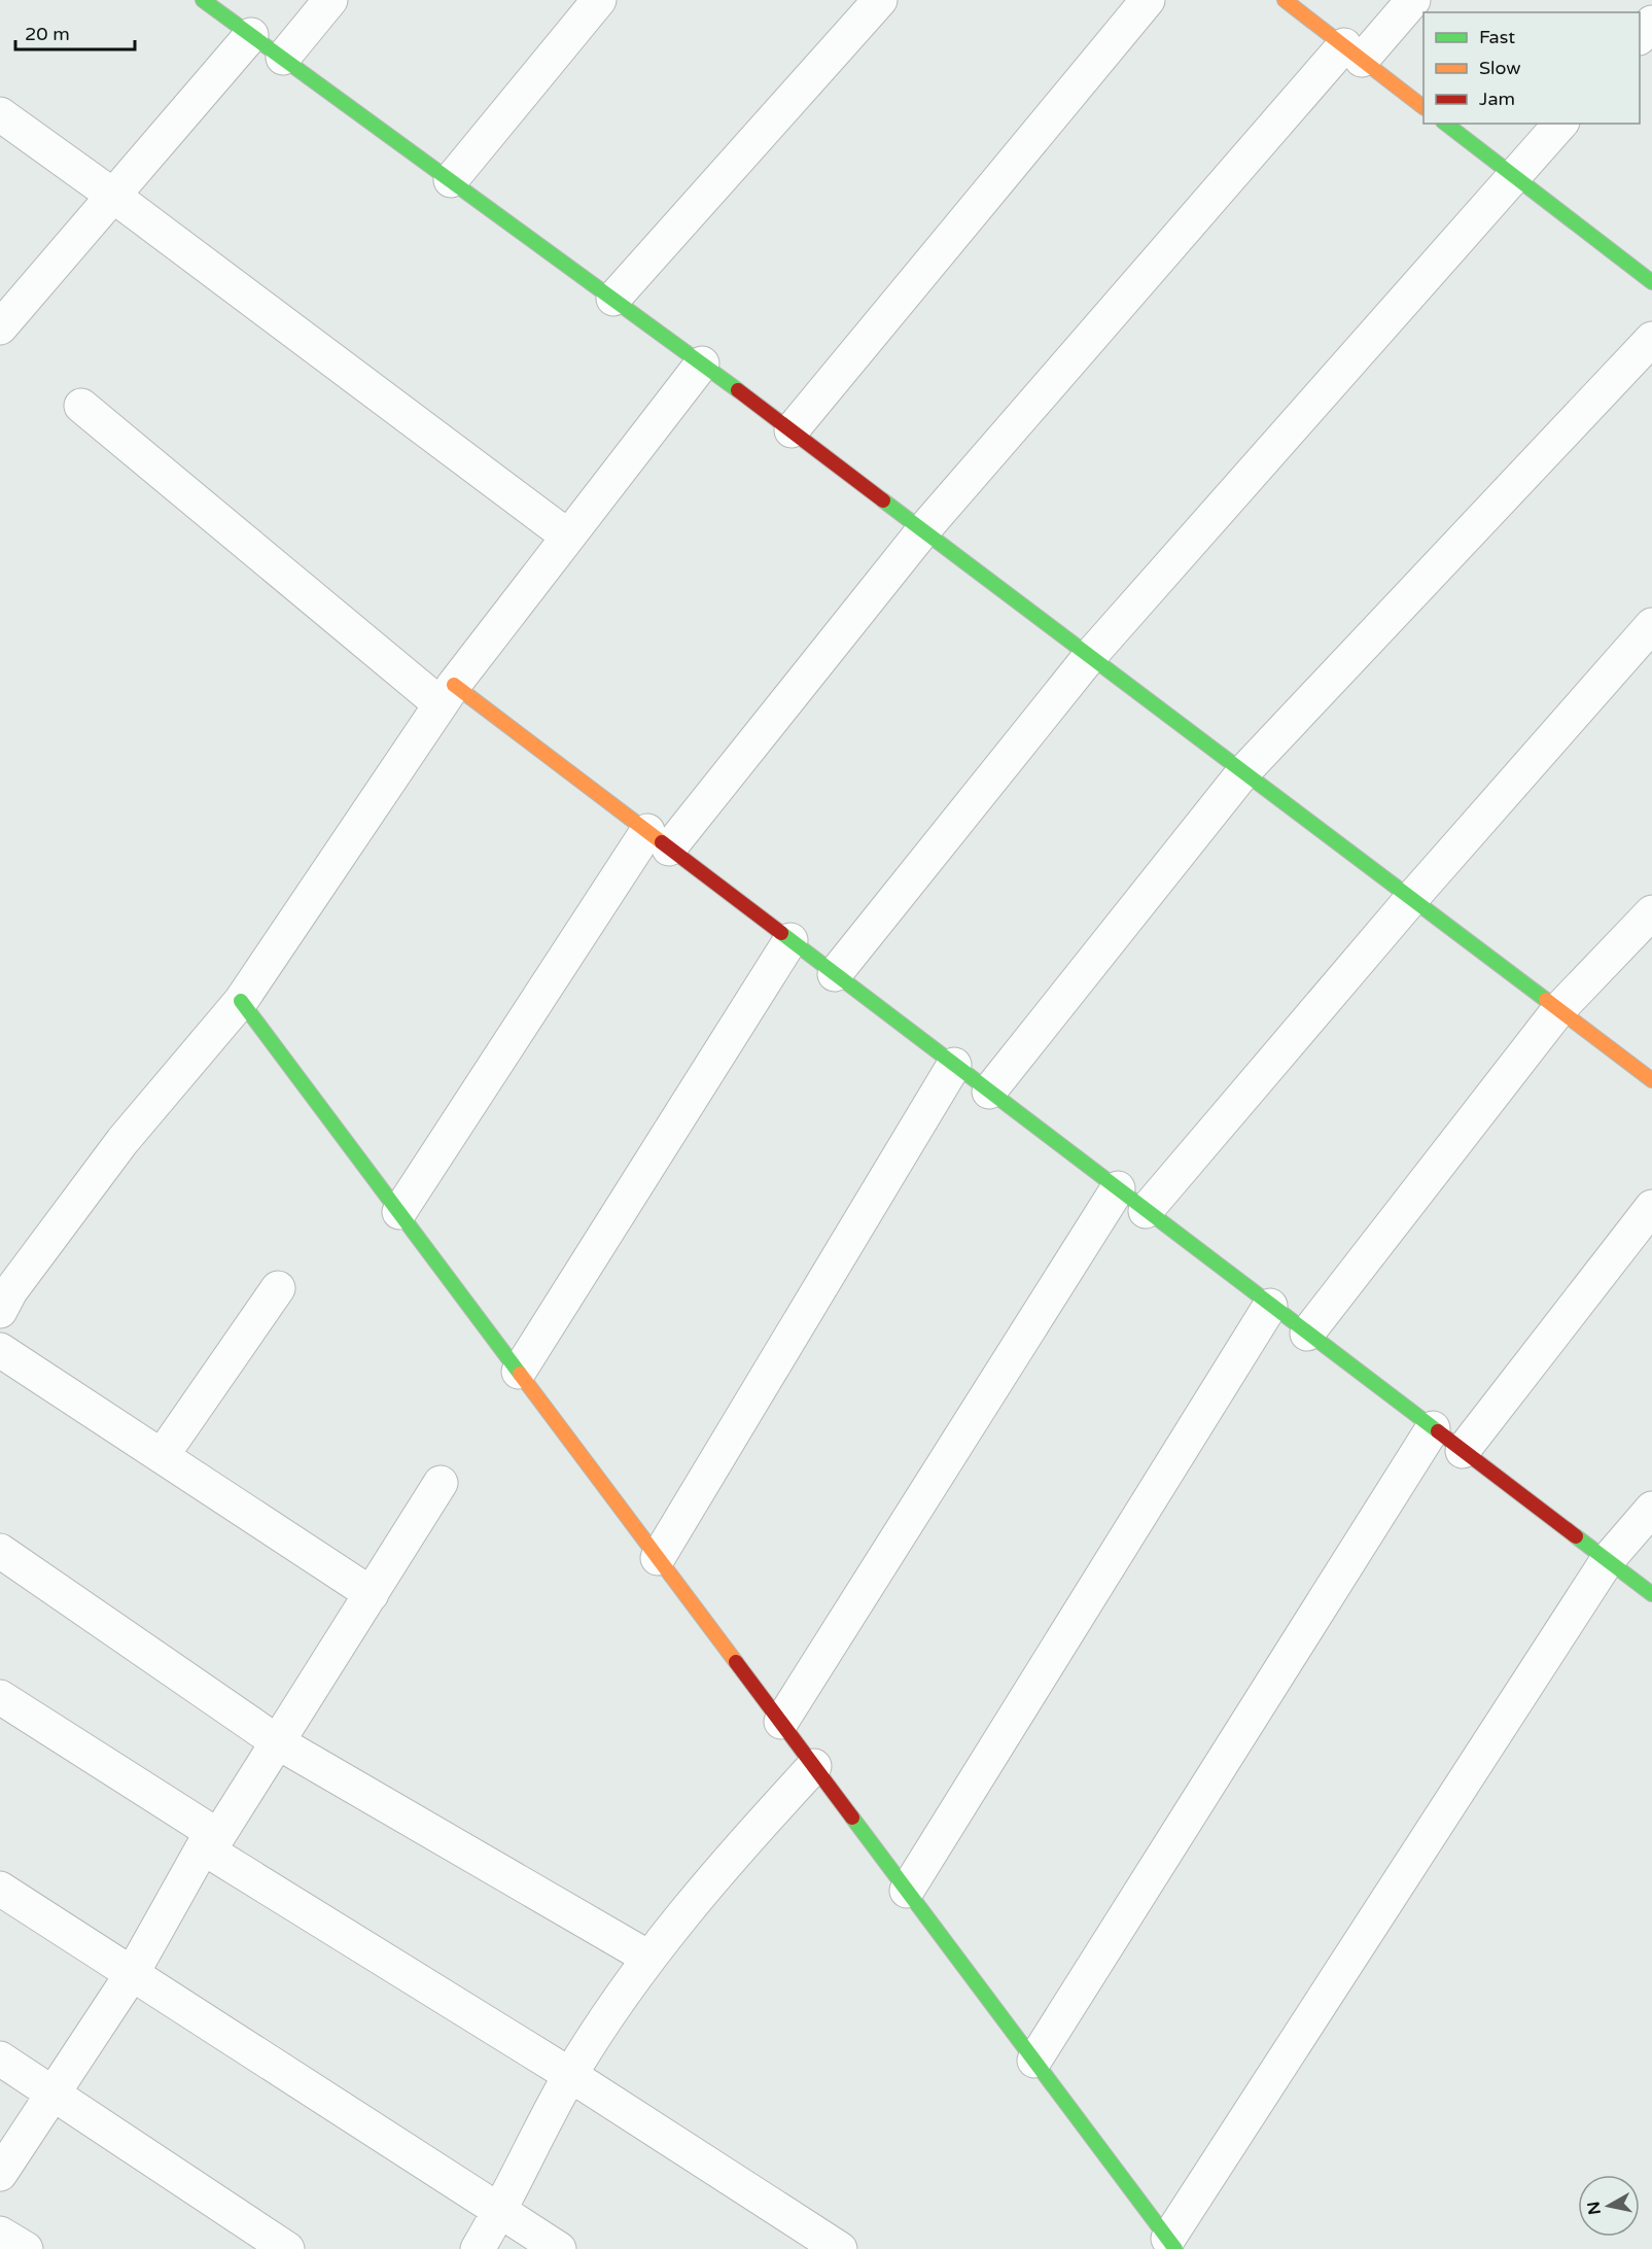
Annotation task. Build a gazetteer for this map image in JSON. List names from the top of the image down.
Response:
{
  "legend": ["Fast", "Slow", "Jam"],
  "scale_bar": "20 m",
  "north": "left"
}
